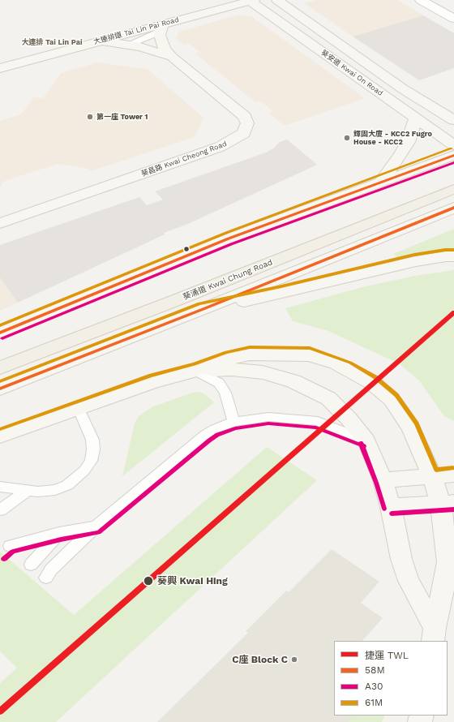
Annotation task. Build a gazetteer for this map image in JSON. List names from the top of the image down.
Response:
{
  "streets": {
    "main road": [
      "大連排道 Tai Lin Pai Road",
      "葵安道 Kwai On Road",
      "葵昌路 Kwai Cheong Road",
      "葵涌道 Kwai Chung Road"
    ]
  },
  "crossings": [
    ["大連排道 Tai Lin Pai Road", "葵安道 Kwai On Road"],
    ["大連排道 Tai Lin Pai Road", "葵昌路 Kwai Cheong Road"]
  ],
  "districts": ["大連排 Tai Lin Pai"],
  "places": [
    "第一座 Tower 1",
    "輝固大廈 - KCC2 Fugro House - KCC2",
    "葵興 Kwai Hing",
    "C座 Block C"
  ],
  "lines": [
    "transit line 61M",
    "transit line 58M",
    "transit line A30",
    "metro line TWL"
  ],
  "legend": [
    "捷運 TWL",
    "58M",
    "A30",
    "61M"
  ]
}
